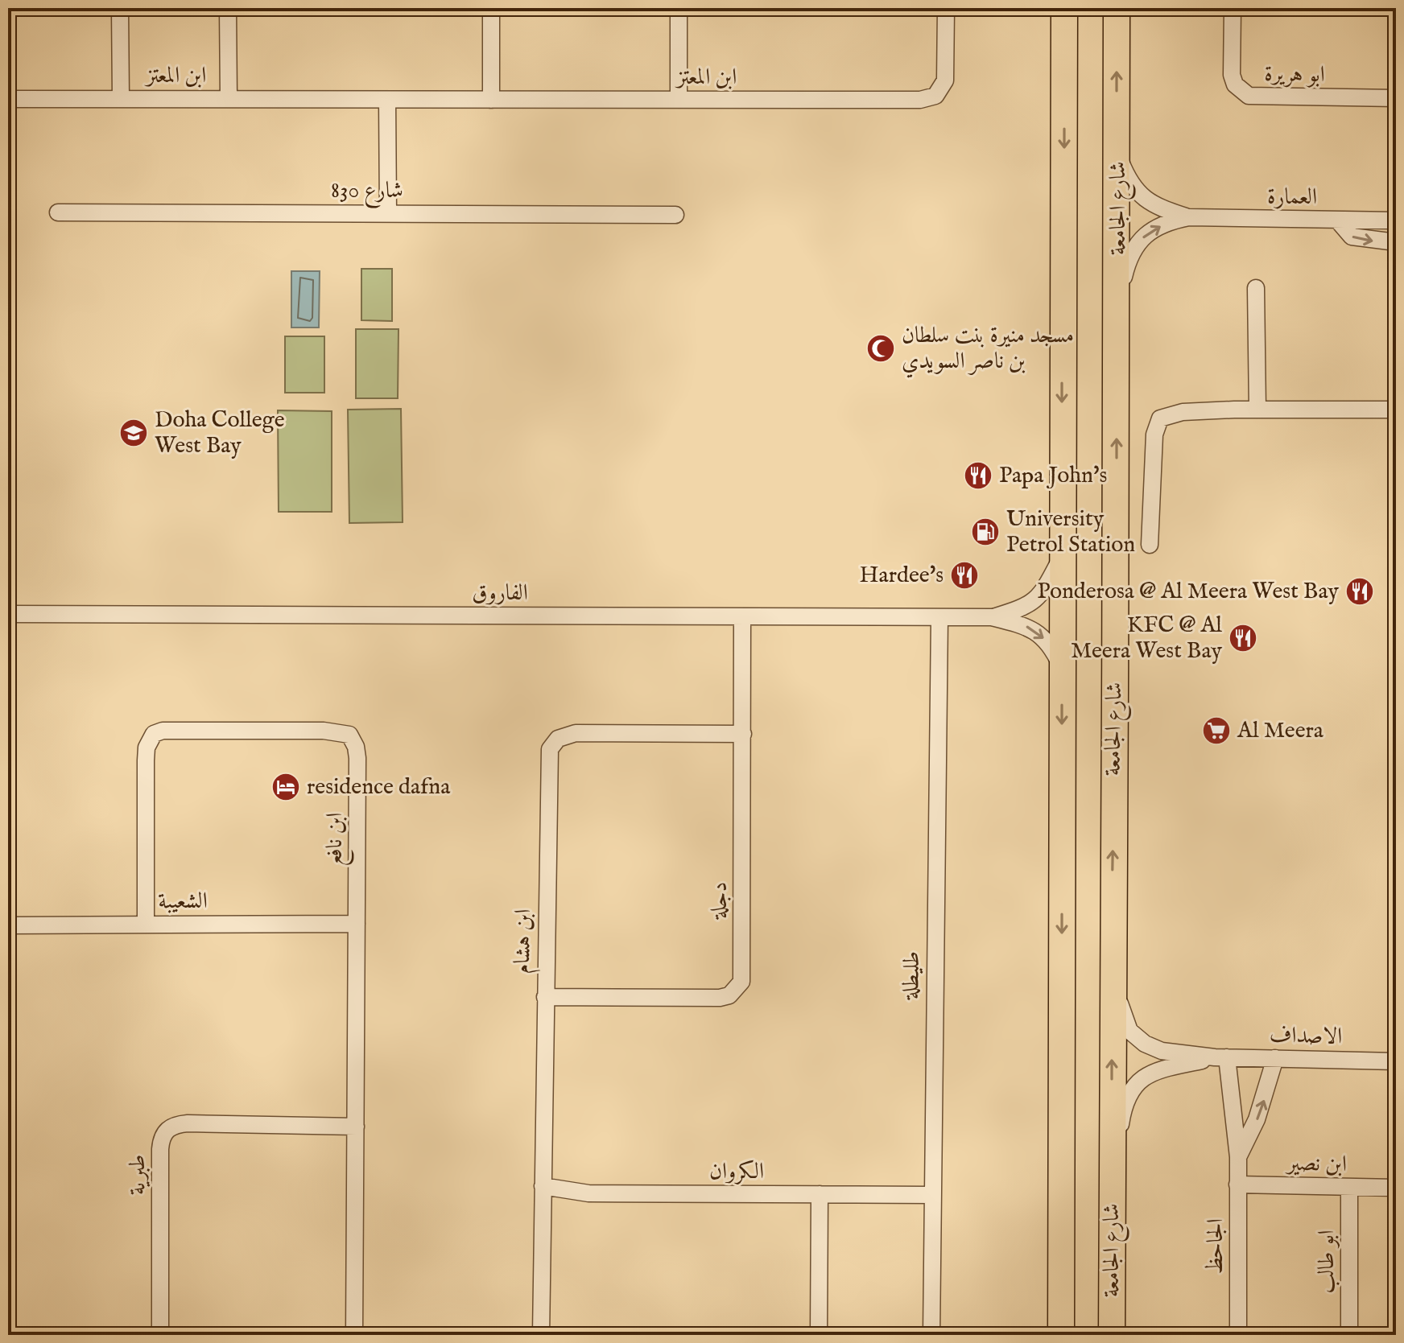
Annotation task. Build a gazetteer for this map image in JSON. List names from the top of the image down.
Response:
{
  "streets": {
    "main road": ["شارع الجامعة"],
    "street": [
      "ابو هريرة",
      "ابن المعتز",
      "شارع 830",
      "العمارة",
      "الفاروق",
      "ابن نافع",
      "دجلة",
      "الشعيبة",
      "ابن هشام",
      "طليطلة",
      "الاصداف",
      "ابن نصير",
      "الكروان",
      "طبرية",
      "الجاحظ",
      "ابو طالب"
    ]
  },
  "crossings": [
    ["العمارة", "شارع الجامعة"],
    ["شارع الجامعة", "الاصداف"],
    ["الفاروق", "دجلة"],
    ["الفاروق", "طليطلة"],
    ["ابن نافع", "الشعيبة"],
    ["ابن نافع", "طبرية"],
    ["دجلة", "ابن هشام"],
    ["ابن هشام", "الكروان"],
    ["طليطلة", "الكروان"],
    ["الاصداف", "الجاحظ"],
    ["ابن نصير", "الجاحظ"],
    ["ابن نصير", "ابو طالب"]
  ],
  "places": {
    "mosque": ["مسجد منيرة بنت سلطان بن ناصر السويدي"],
    "school or university": ["Doha College West Bay"],
    "restaurant": [
      "Papa John's",
      "Hardee's",
      "Ponderosa @ Al Meera West Bay",
      "KFC @ Al Meera West Bay"
    ],
    "fuel station": ["University Petrol Station"],
    "supermarket": ["Al Meera"],
    "hotel": ["residence dafna"]
  }
}
